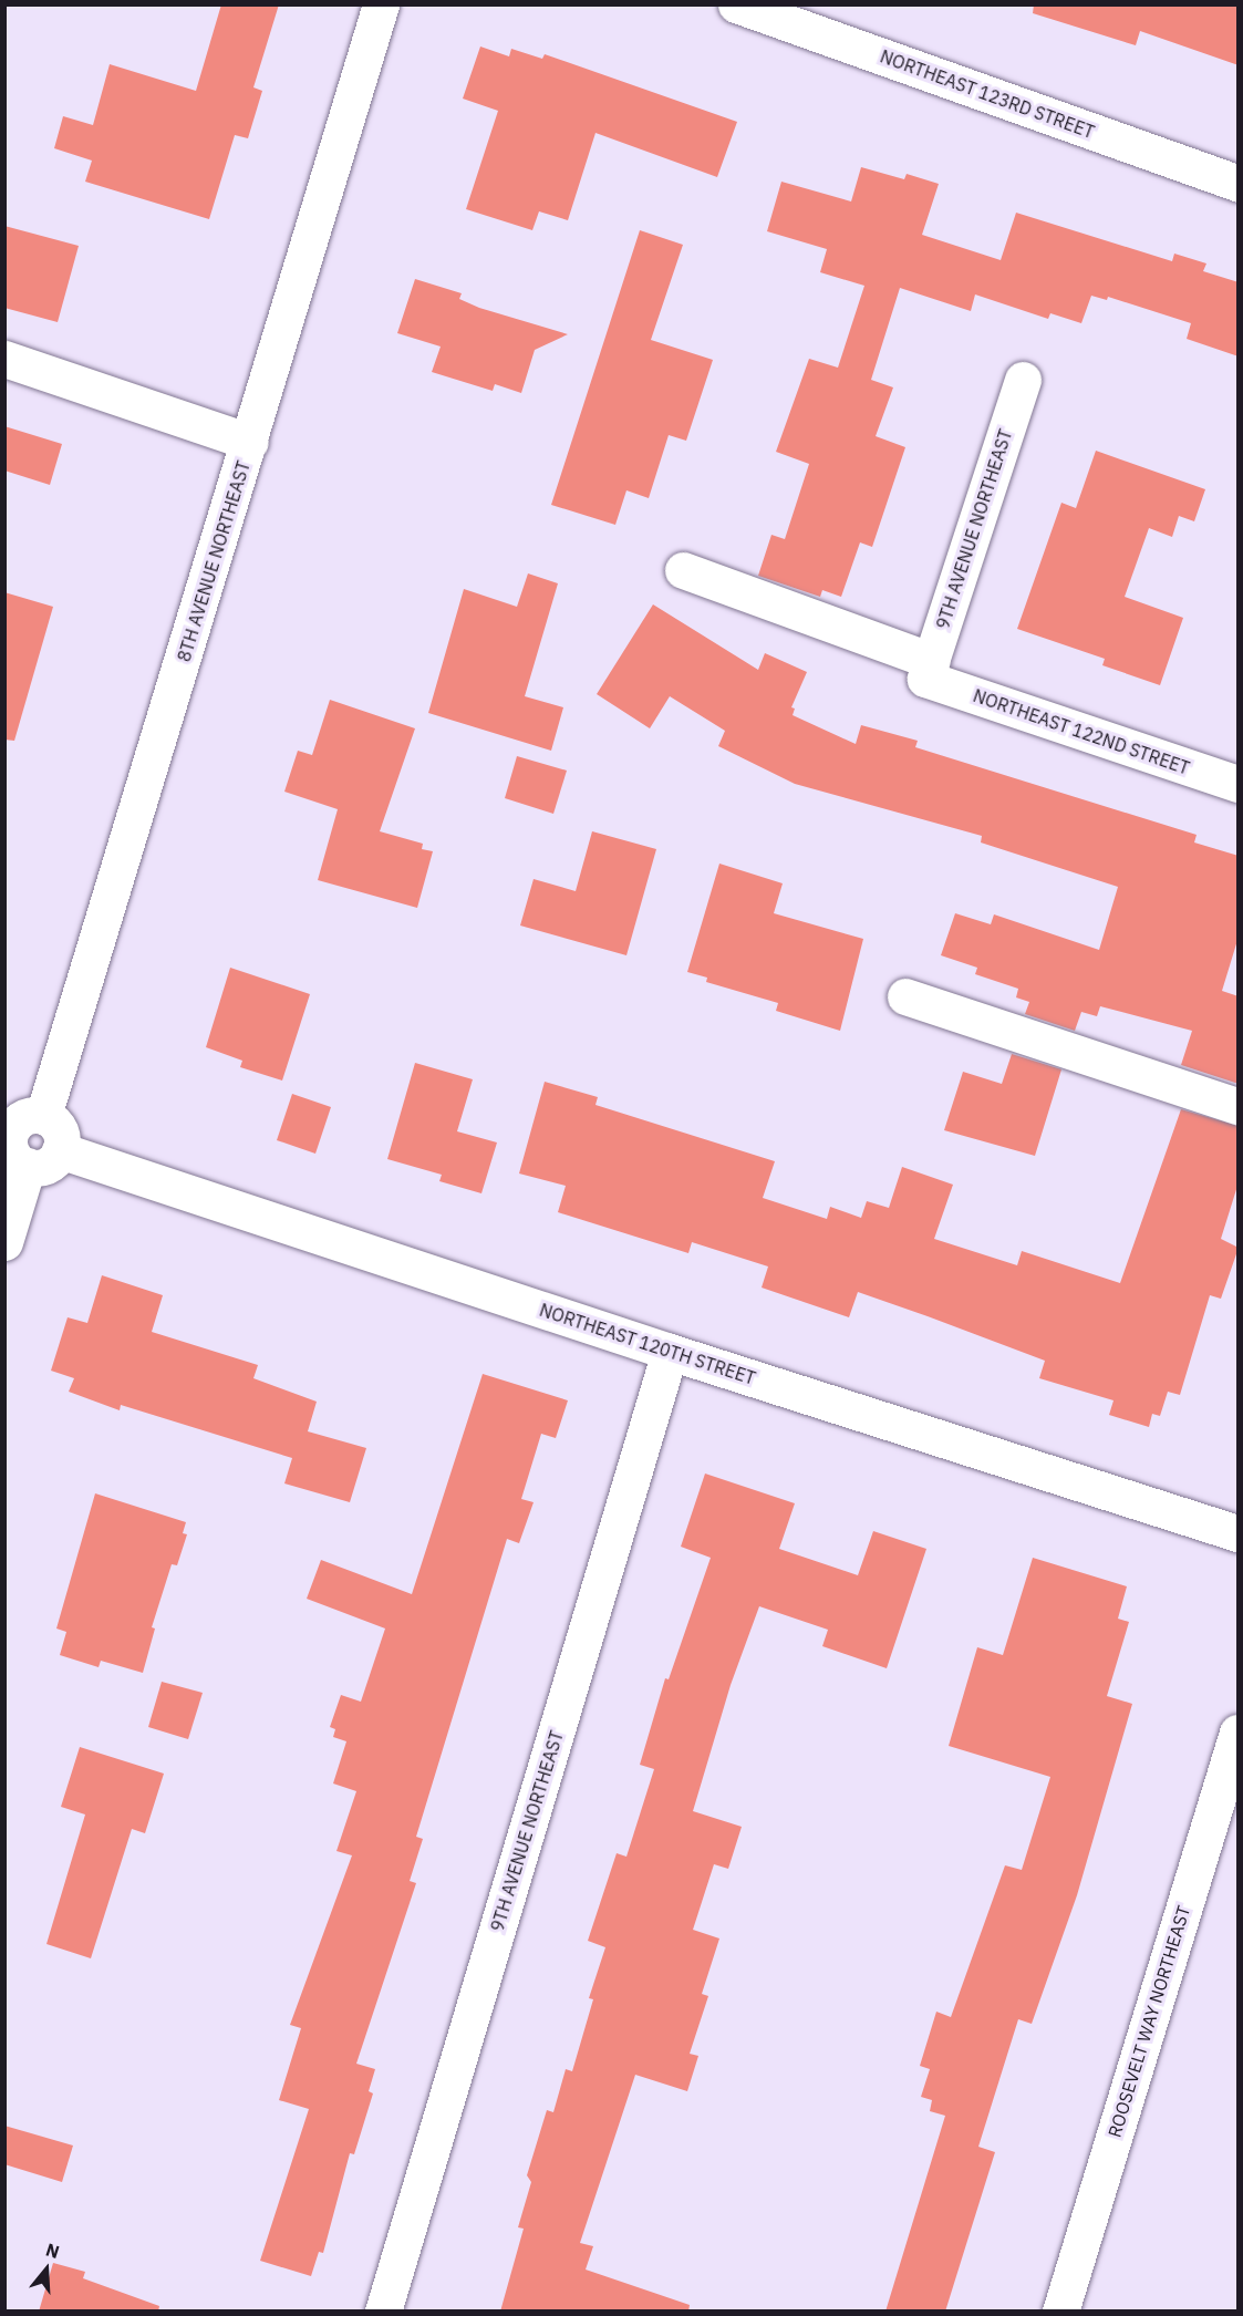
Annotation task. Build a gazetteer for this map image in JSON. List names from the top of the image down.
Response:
{
  "streets": {
    "street": [
      "NORTHEAST 123RD STREET",
      "9TH AVENUE NORTHEAST",
      "8TH AVENUE NORTHEAST",
      "NORTHEAST 122ND STREET",
      "NORTHEAST 120TH STREET",
      "ROOSEVELT WAY NORTHEAST"
    ]
  },
  "crossings": [
    ["9TH AVENUE NORTHEAST", "NORTHEAST 122ND STREET"],
    ["9TH AVENUE NORTHEAST", "NORTHEAST 120TH STREET"],
    ["8TH AVENUE NORTHEAST", "NORTHEAST 120TH STREET"]
  ],
  "north": "top"
}
